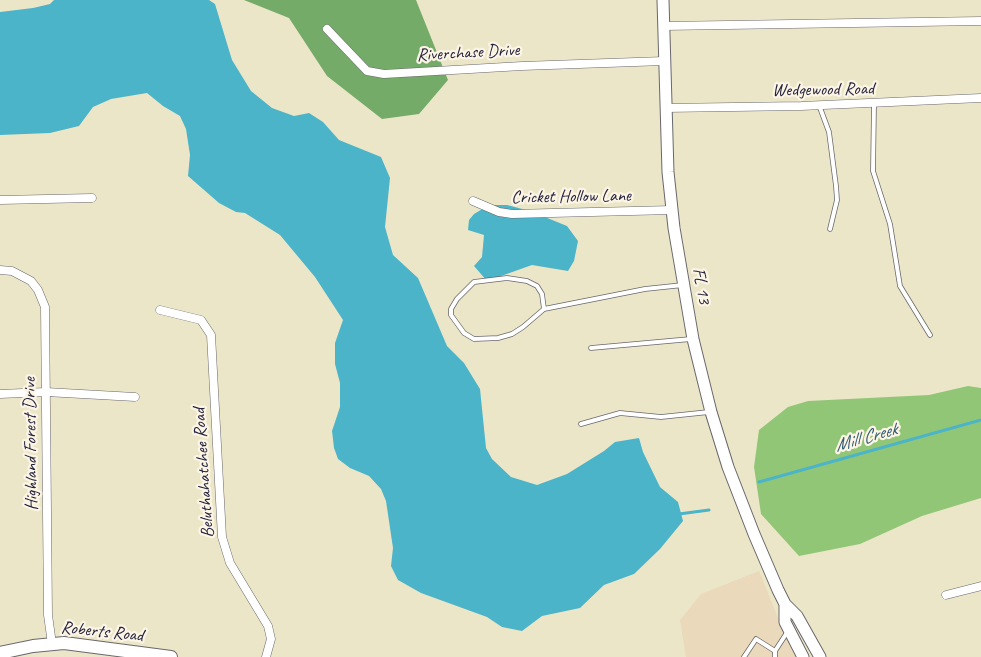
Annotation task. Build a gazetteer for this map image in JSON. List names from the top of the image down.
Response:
{
  "streets": {
    "main road": ["FL 13", "Roberts Road"],
    "street": [
      "Riverchase Drive",
      "Wedgewood Road",
      "Cricket Hollow Lane",
      "Highland Forest Drive",
      "Beluthahatchee Road"
    ]
  },
  "crossings": [
    ["Riverchase Drive", "FL 13"],
    ["Wedgewood Road", "FL 13"],
    ["Cricket Hollow Lane", "FL 13"],
    ["Highland Forest Drive", "Roberts Road"]
  ],
  "water": ["Mill Creek"]
}
